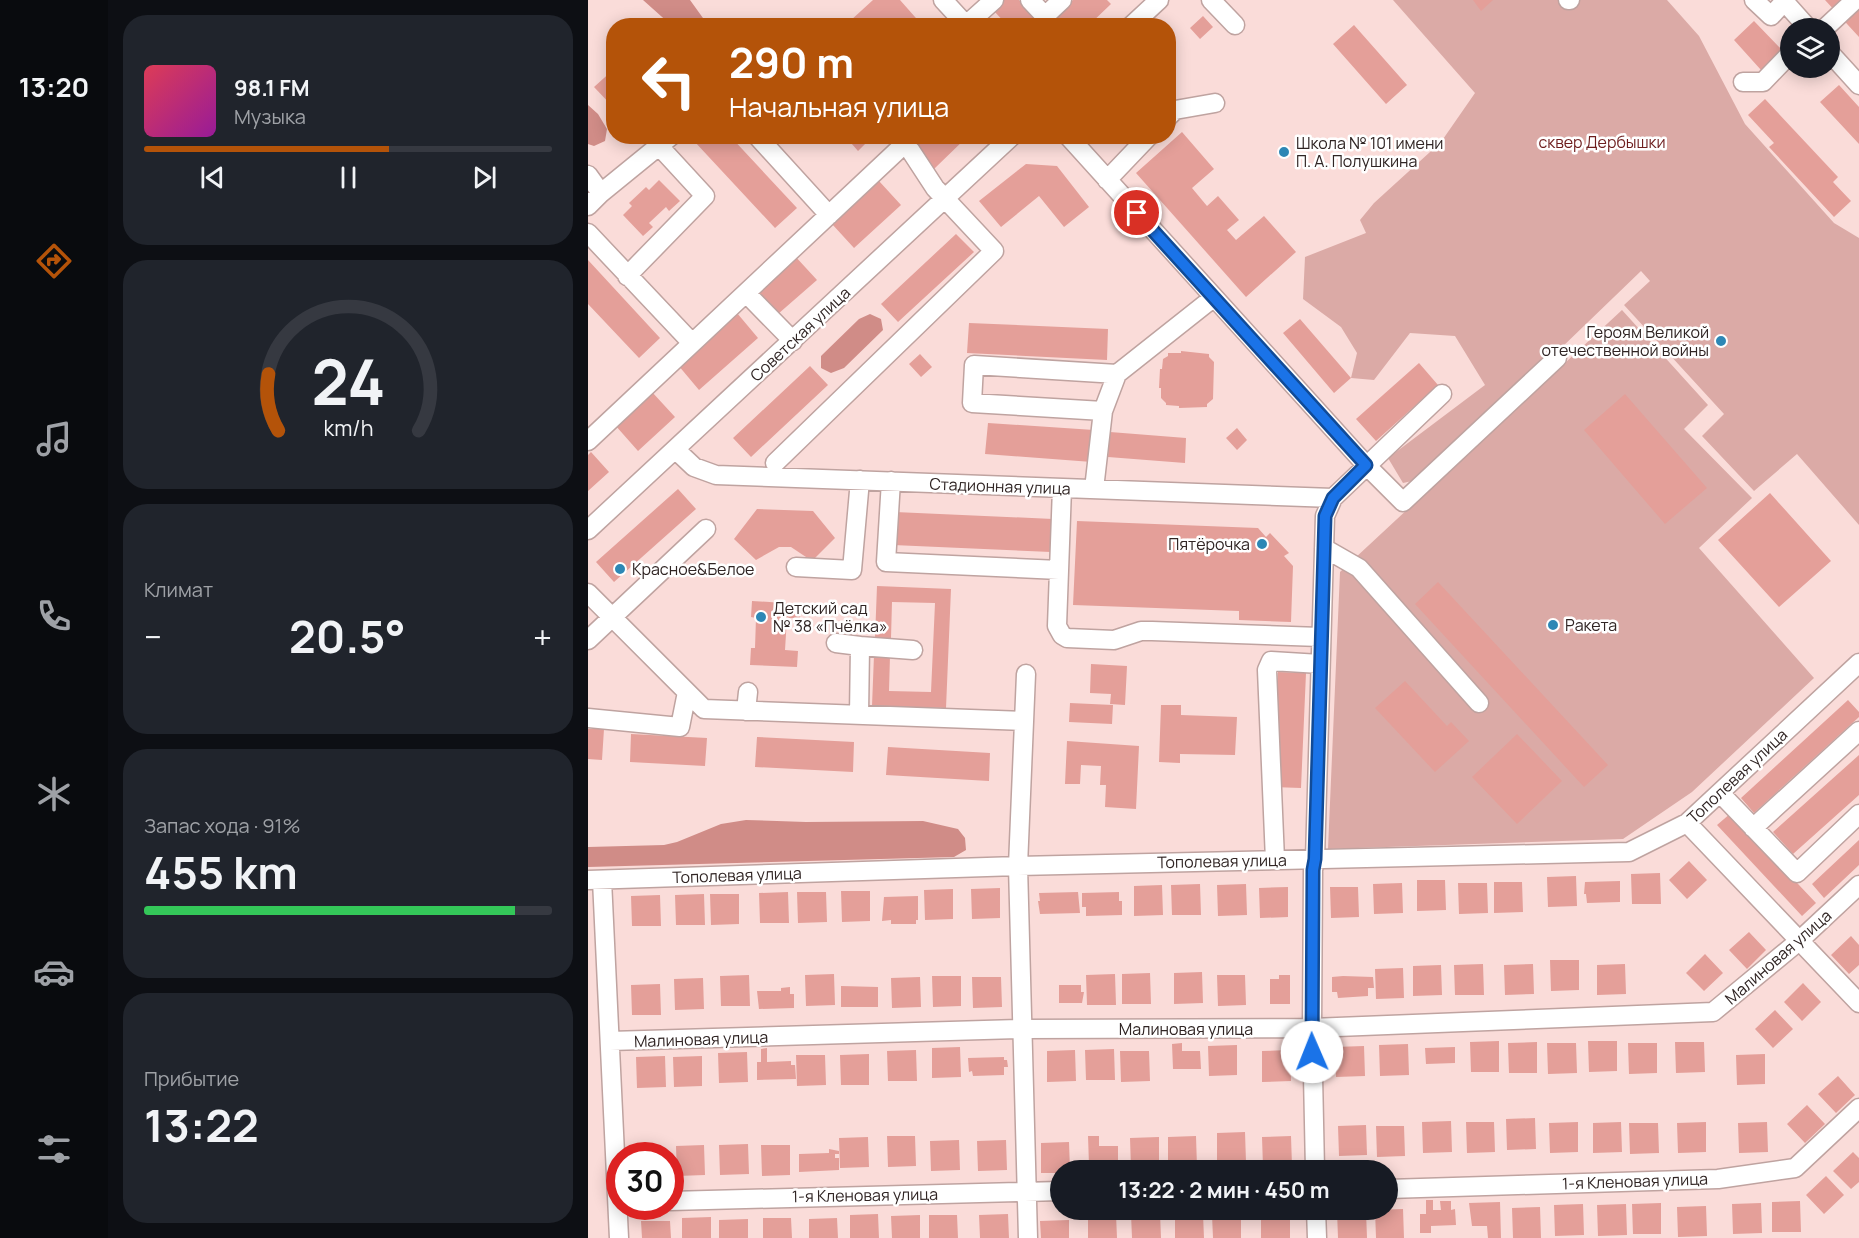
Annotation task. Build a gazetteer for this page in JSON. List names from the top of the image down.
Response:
{
  "streets": {
    "street": [
      "Советская улица",
      "Стадионная улица",
      "Тополевая улица",
      "Малиновая улица",
      "1-я Кленовая улица"
    ]
  },
  "crossings": [
    ["Советская улица", "Стадионная улица"],
    ["Тополевая улица", "Малиновая улица"]
  ],
  "parks": ["сквер Дербышки"],
  "places": [
    "Школа № 101 имени П. А. Полушкина",
    "Героям Великой отечественной войны",
    "Пятёрочка",
    "Красное&Белое",
    "Детский сад № 38 «Пчёлка»",
    "Ракета"
  ],
  "page": {
    "tabs": "13:20",
    "turn": ["290 m", "Начальная улица"],
    "song": ["98.1 FM", "Музыка"],
    "tile": [
      "Климат",
      ["Запас хода · 91%", "455 km"],
      ["Прибытие", "13:22"]
    ],
    "heat": ["−", "20.5°", "+"],
    "limit": "30",
    "trip": "13:22 · 2 мин · 450 m",
    "gauge": ["24", "km/h"]
  }
}
